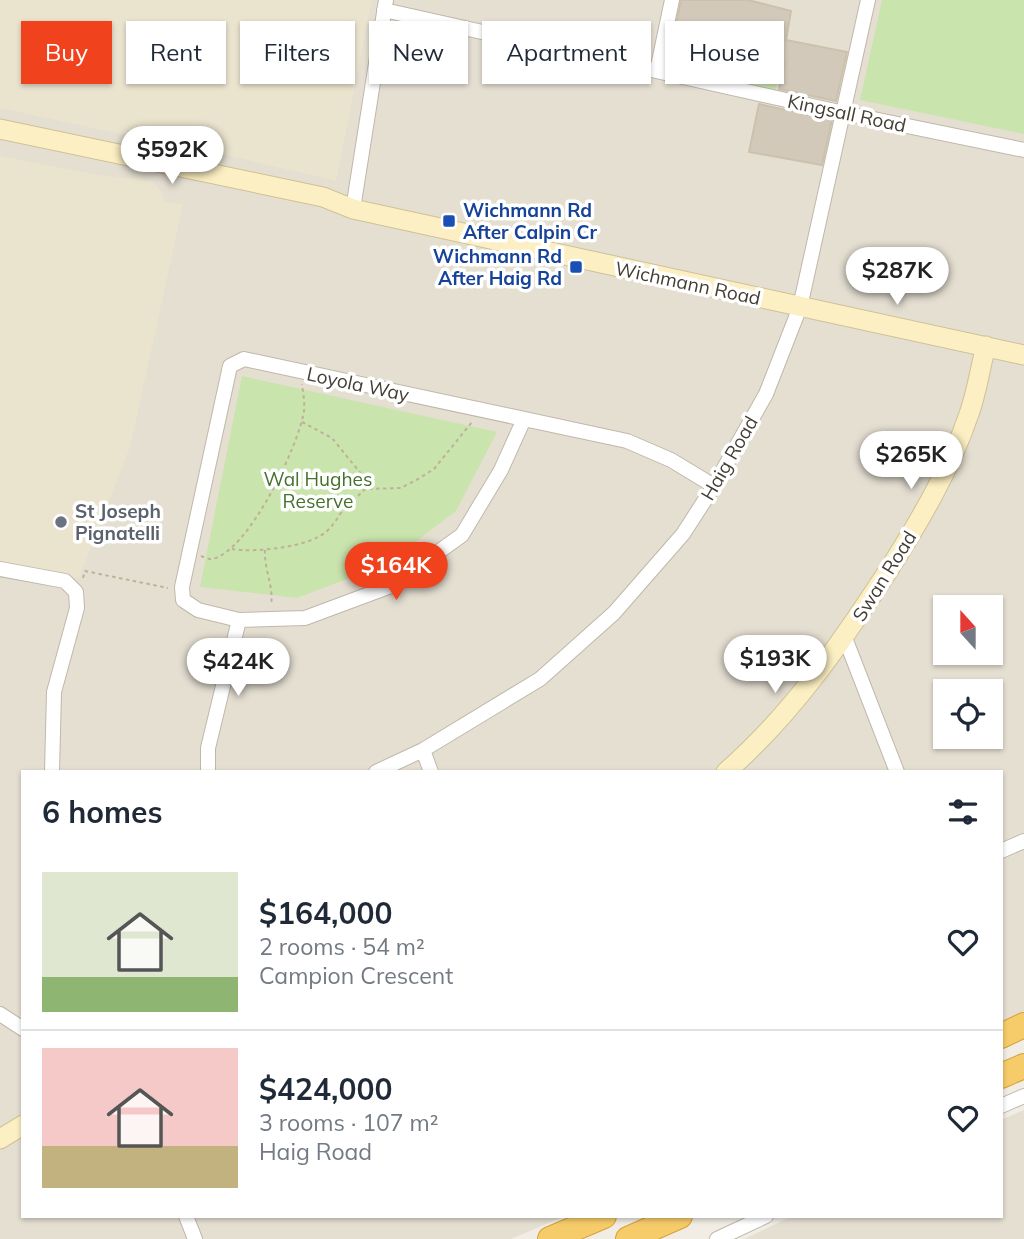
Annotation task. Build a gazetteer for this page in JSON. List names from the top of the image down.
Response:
{
  "streets": {
    "street": [
      "Kingsall Road",
      "Wichmann Road",
      "Loyola Way",
      "Haig Road",
      "Swan Road"
    ]
  },
  "crossings": [
    ["Kingsall Road", "Haig Road"],
    ["Wichmann Road", "Haig Road"],
    ["Wichmann Road", "Swan Road"],
    ["Loyola Way", "Haig Road"]
  ],
  "parks": ["Wal Hughes Reserve"],
  "places": {
    "transit": ["Wichmann Rd After Calpin Cr", "Wichmann Rd After Haig Rd"],
    "other": ["St Joseph Pignatelli"]
  },
  "north": "top",
  "page": {
    "chip": [
      "Buy",
      "Rent",
      "Filters",
      "New",
      "Apartment",
      "House"
    ],
    "price": [
      "$592K",
      "$287K",
      "$265K",
      "$164K",
      "$193K",
      "$424K"
    ],
    "heading": "6 homes",
    "list": [
      {
        "name": "$164,000",
        "note": "2 rooms · 54 m² · Campion Crescent"
      },
      {
        "name": "$424,000",
        "note": "3 rooms · 107 m² · Haig Road"
      }
    ]
  }
}
